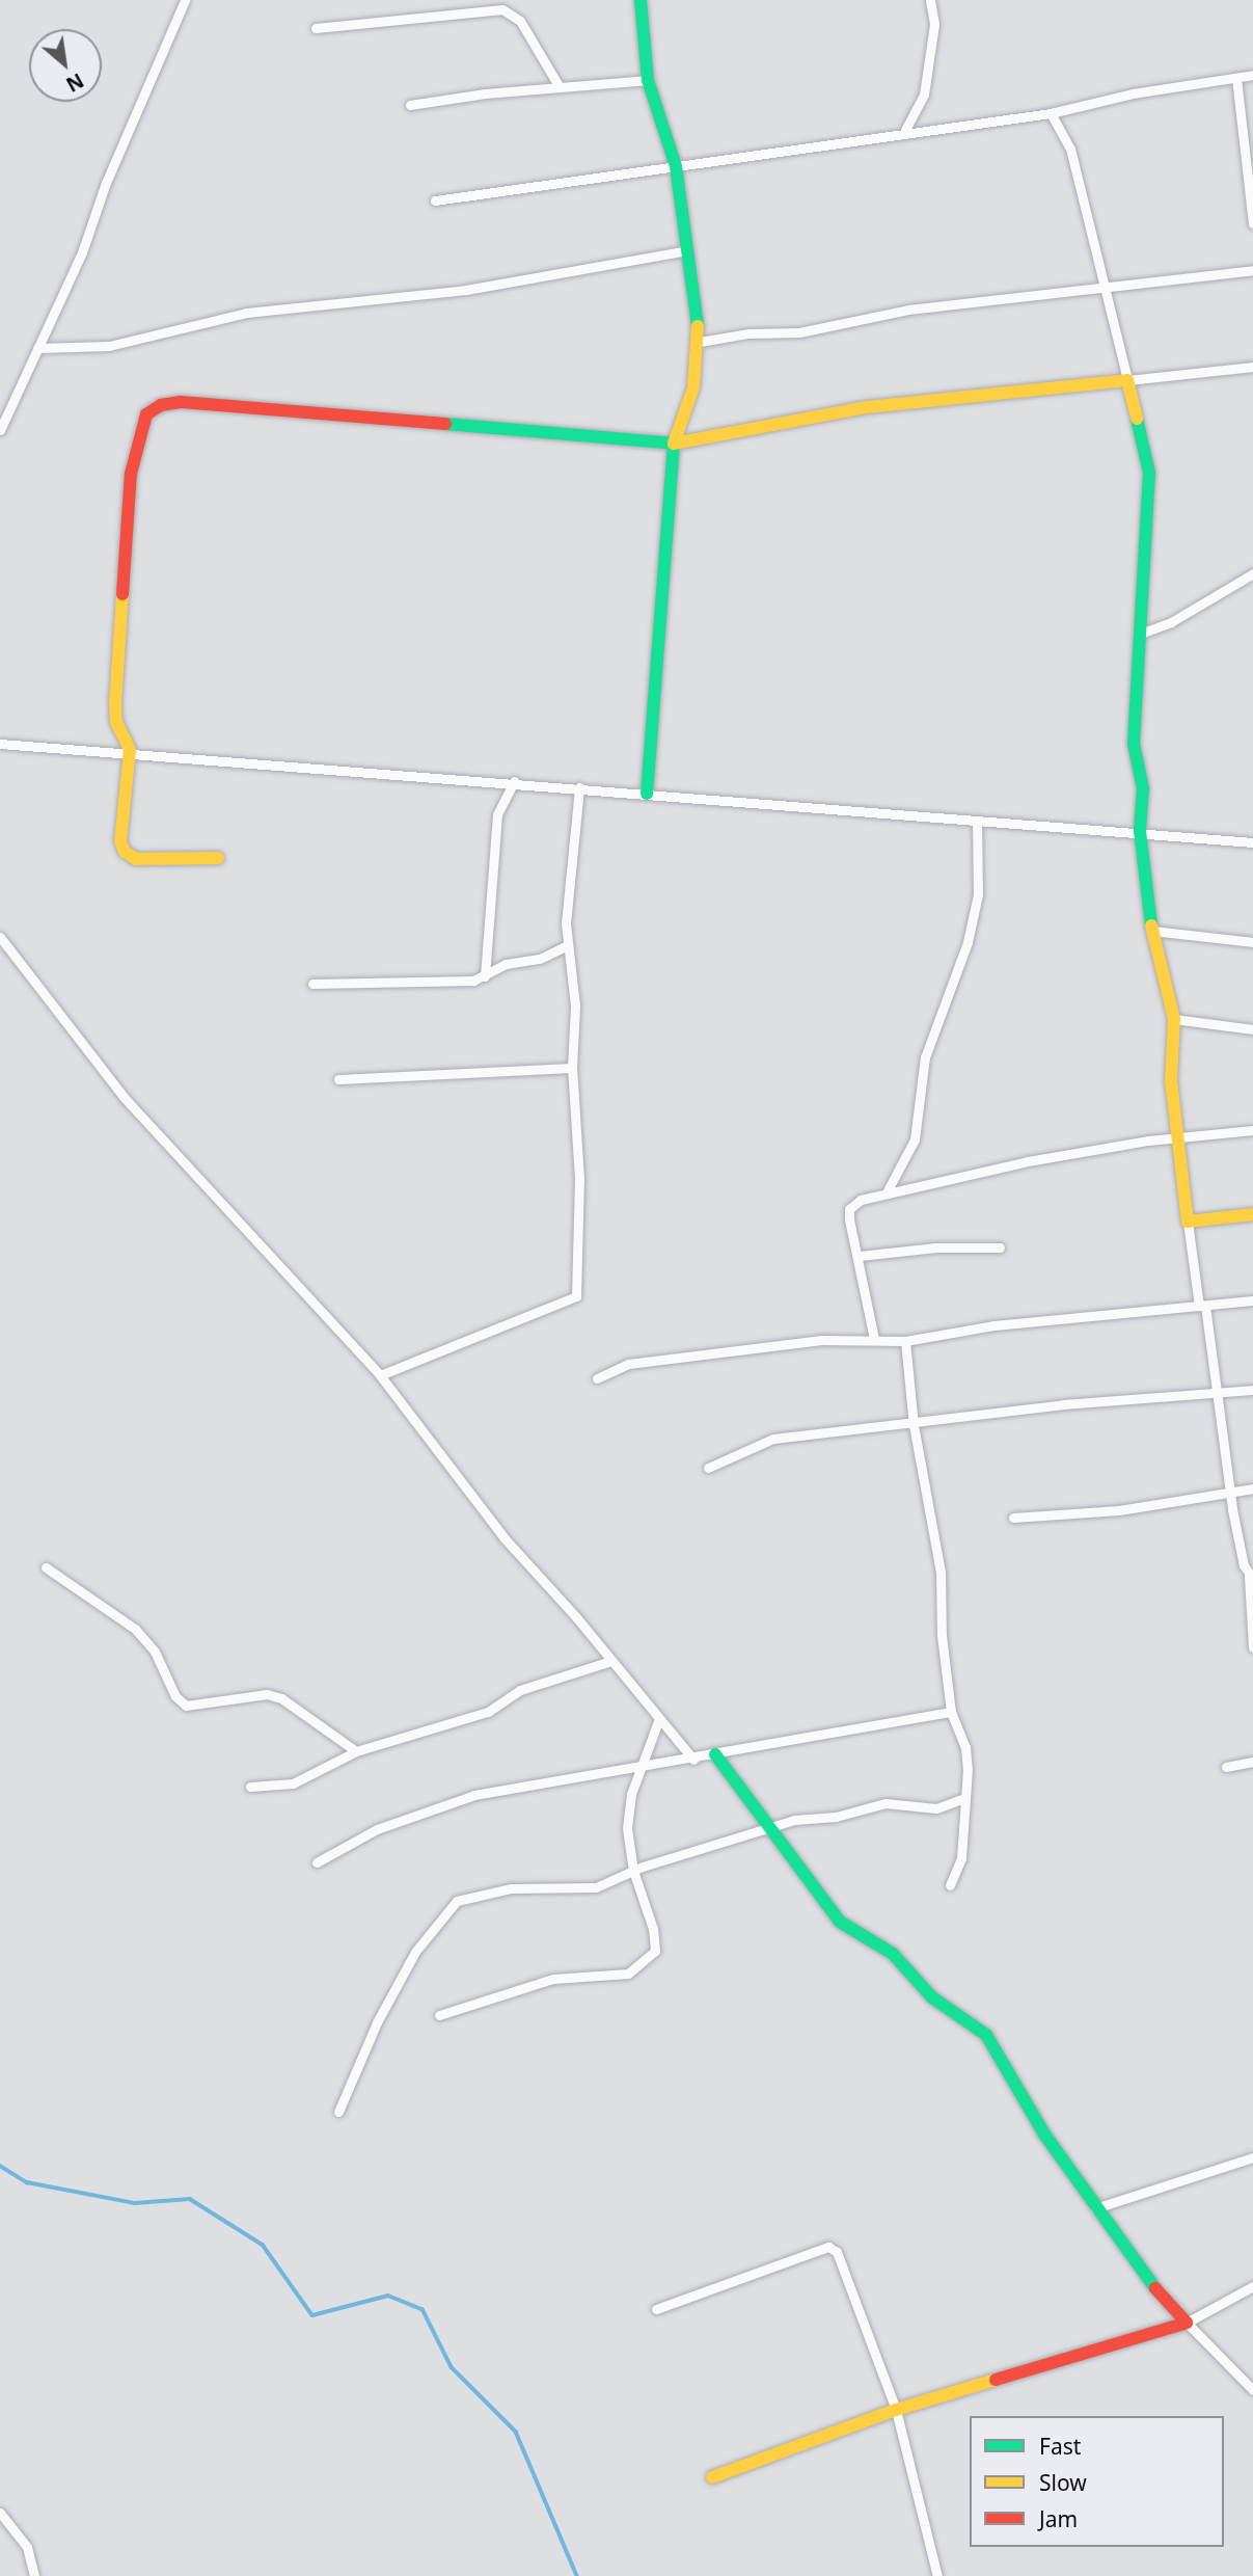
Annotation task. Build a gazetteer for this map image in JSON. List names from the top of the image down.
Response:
{
  "legend": ["Fast", "Slow", "Jam"],
  "north": "bottom right"
}
